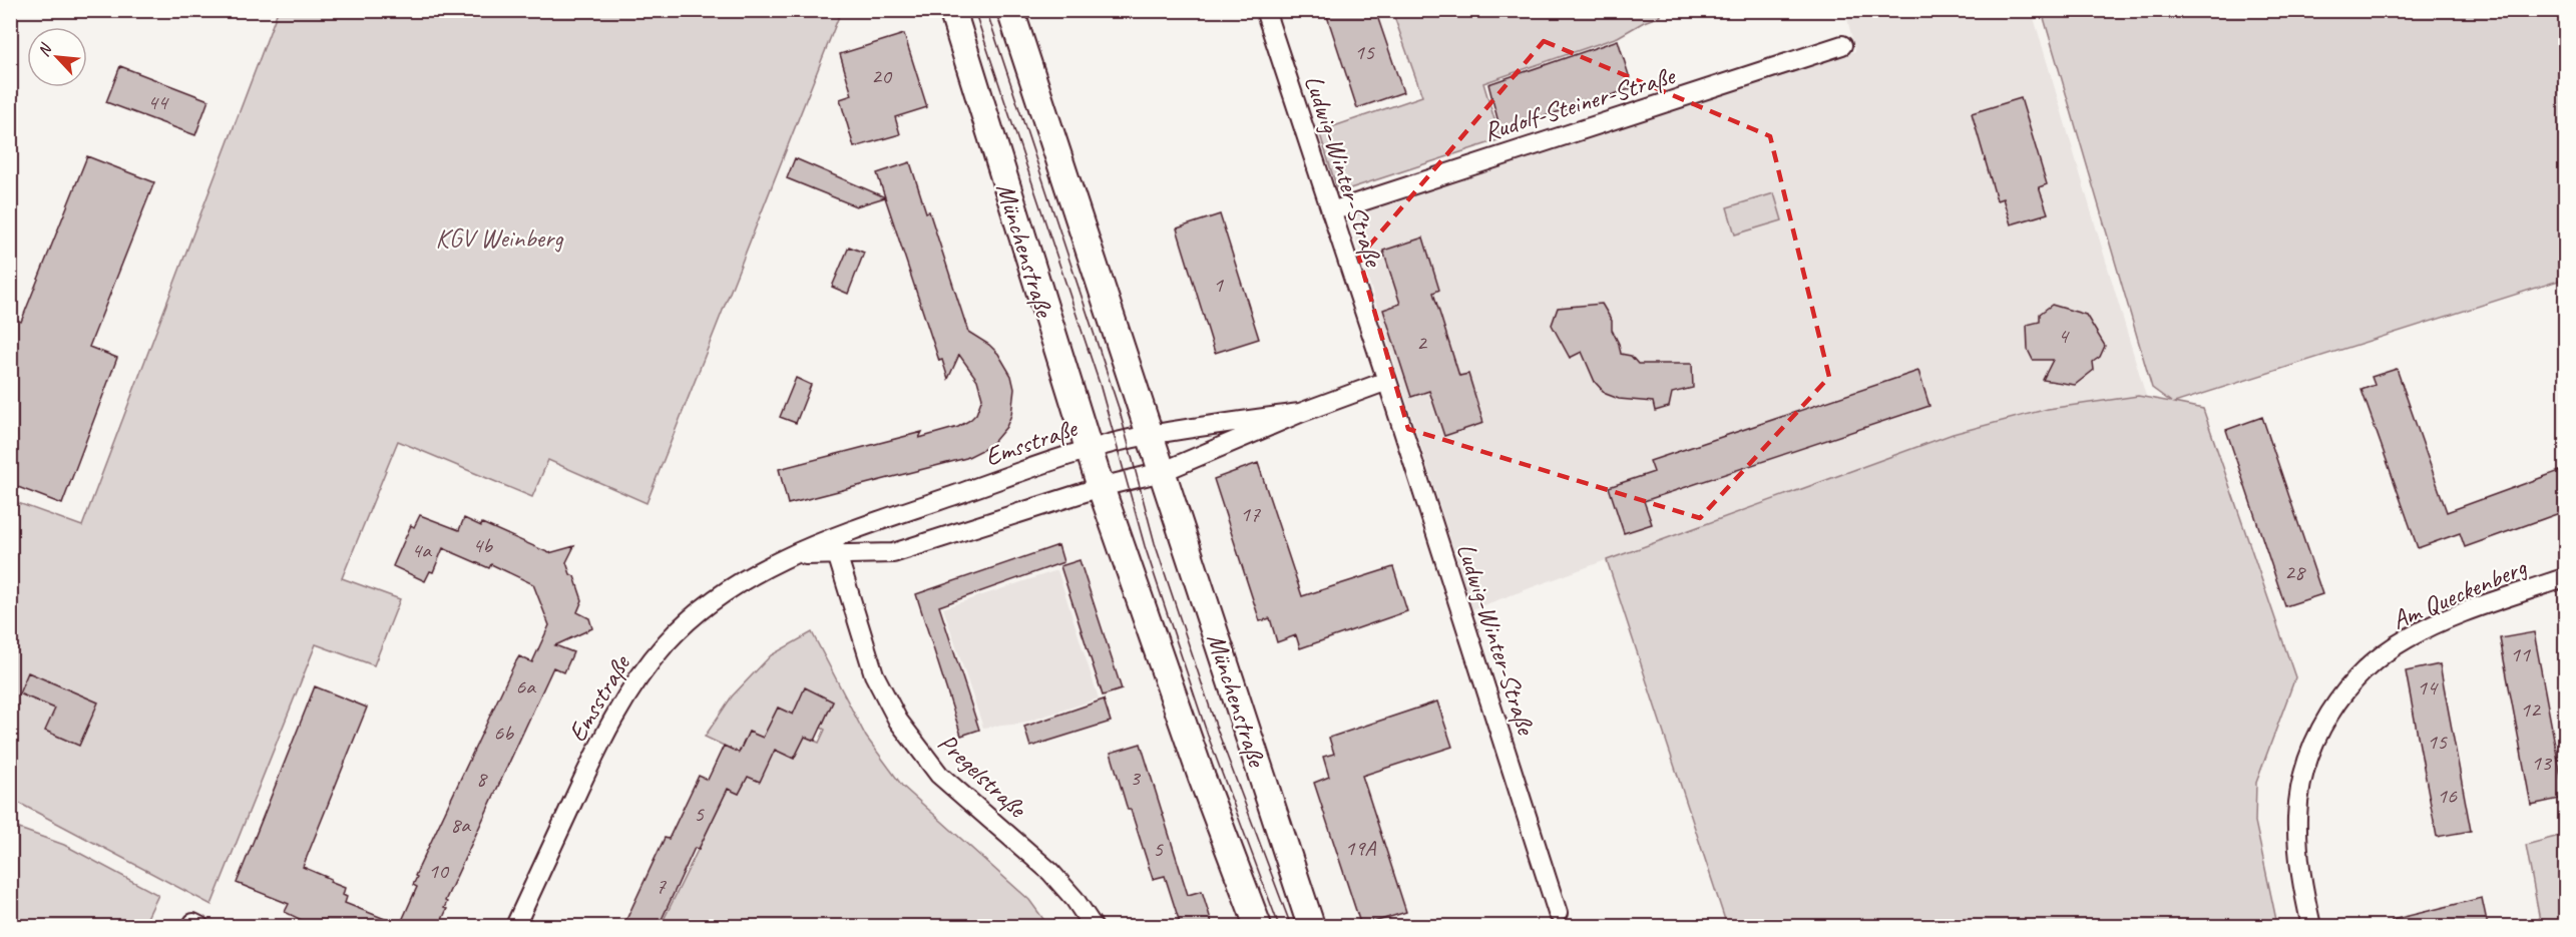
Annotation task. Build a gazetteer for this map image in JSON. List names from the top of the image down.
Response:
{
  "streets": {
    "main road": ["Münchenstraße"],
    "street": [
      "Rudolf-Steiner-Straße",
      "Ludwig-Winter-Straße",
      "Emsstraße",
      "Am Queckenberg",
      "Pregelstraße"
    ]
  },
  "crossings": [
    ["Rudolf-Steiner-Straße", "Ludwig-Winter-Straße"],
    ["Münchenstraße", "Emsstraße"],
    ["Emsstraße", "Pregelstraße"]
  ],
  "parks": ["KGV Weinberg"],
  "house_numbers": [
    "15",
    "20",
    "44",
    "1",
    "4",
    "2",
    "17",
    "4b",
    "4a",
    "28",
    "11",
    "6a",
    "14",
    "12",
    "6b",
    "15",
    "13",
    "3",
    "8",
    "16",
    "5",
    "8a",
    "19A",
    "5",
    "10",
    "7"
  ],
  "north": "top left"
}
